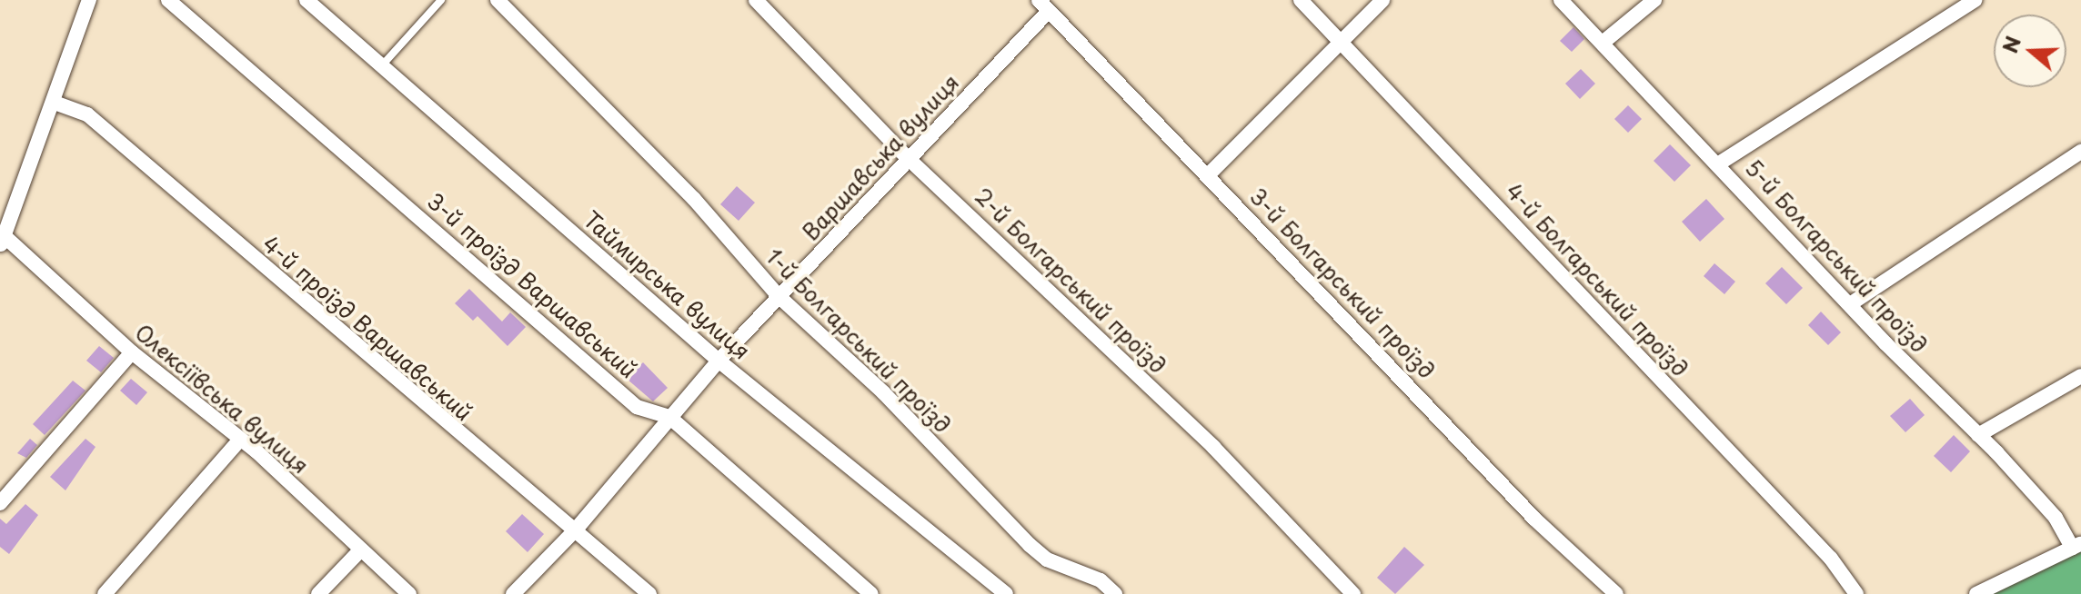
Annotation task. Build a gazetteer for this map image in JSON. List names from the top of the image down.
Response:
{
  "streets": {
    "street": [
      "Варшавська вулиця",
      "5-й Болгарський проїзд",
      "4-й Болгарський проїзд",
      "2-й Болгарський проїзд",
      "3-й Болгарський проїзд",
      "3-й проїзд Варшавський",
      "Таймирська вулиця",
      "4-й проїзд Варшавський",
      "1-й Болгарський проїзд",
      "Олексіївська вулиця"
    ]
  },
  "crossings": [
    ["Варшавська вулиця", "2-й Болгарський проїзд"],
    ["Варшавська вулиця", "3-й Болгарський проїзд"],
    ["Варшавська вулиця", "3-й проїзд Варшавський"],
    ["Варшавська вулиця", "Таймирська вулиця"],
    ["Варшавська вулиця", "4-й проїзд Варшавський"],
    ["Варшавська вулиця", "1-й Болгарський проїзд"]
  ],
  "north": "left"
}
